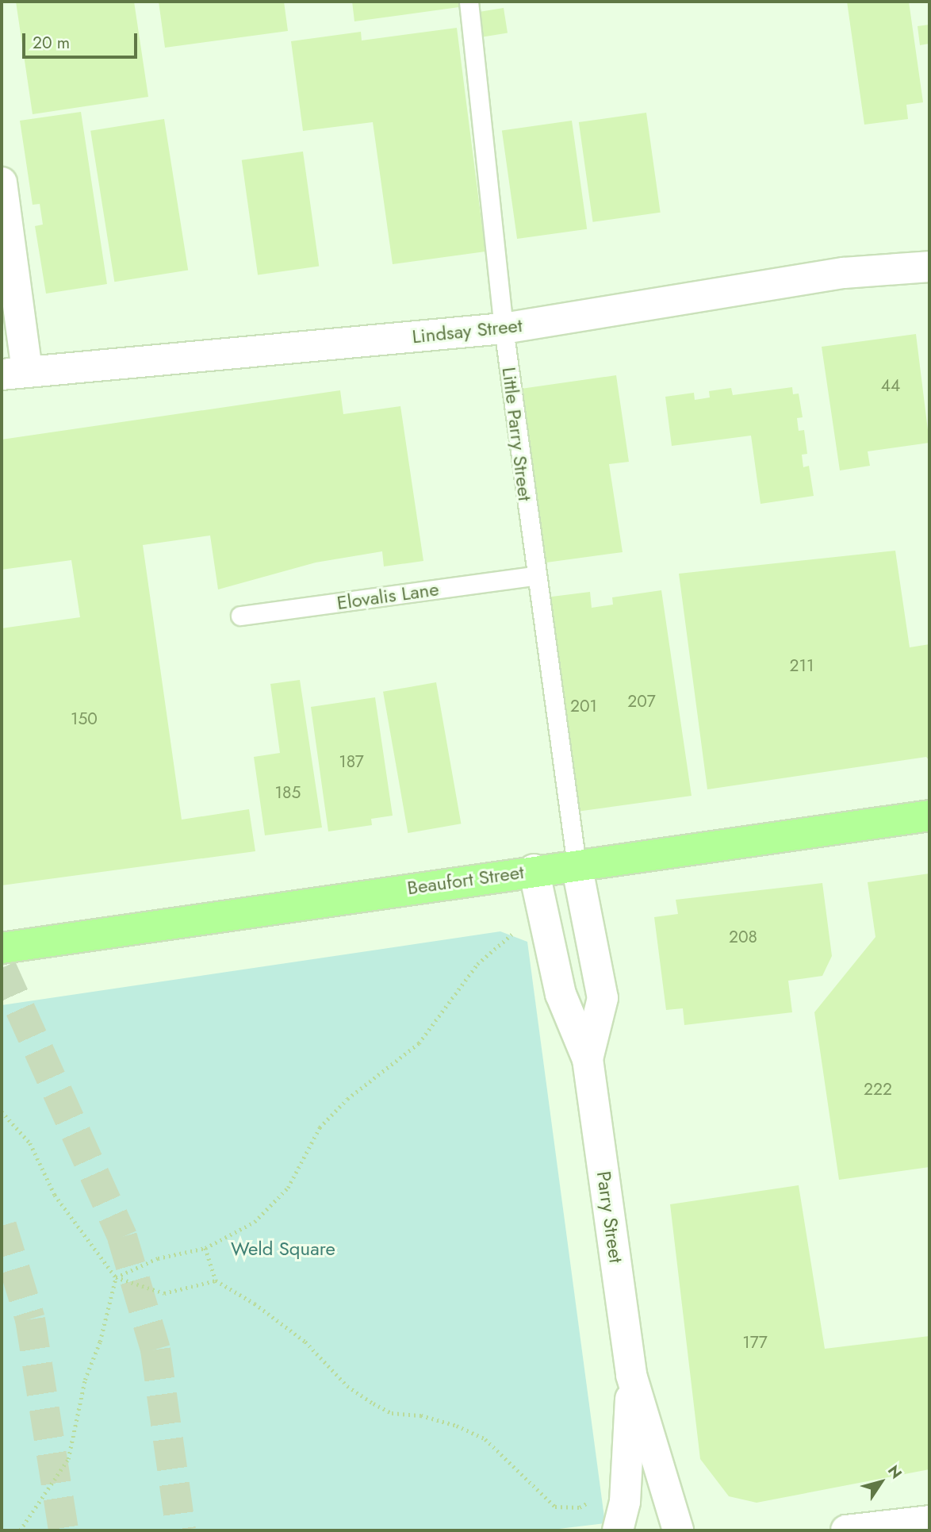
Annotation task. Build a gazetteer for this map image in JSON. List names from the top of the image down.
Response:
{
  "streets": {
    "main road": ["Beaufort Street"],
    "street": ["Lindsay Street", "Parry Street"],
    "lane": ["Little Parry Street", "Elovalis Lane"]
  },
  "crossings": [
    ["Lindsay Street", "Little Parry Street"],
    ["Little Parry Street", "Elovalis Lane"],
    ["Little Parry Street", "Beaufort Street"],
    ["Little Parry Street", "Parry Street"],
    ["Beaufort Street", "Parry Street"]
  ],
  "parks": ["Weld Square"],
  "house_numbers": [
    "44",
    "211",
    "207",
    "201",
    "150",
    "187",
    "185",
    "208",
    "222",
    "177"
  ],
  "scale_bar": "20 m",
  "north": "top right"
}
